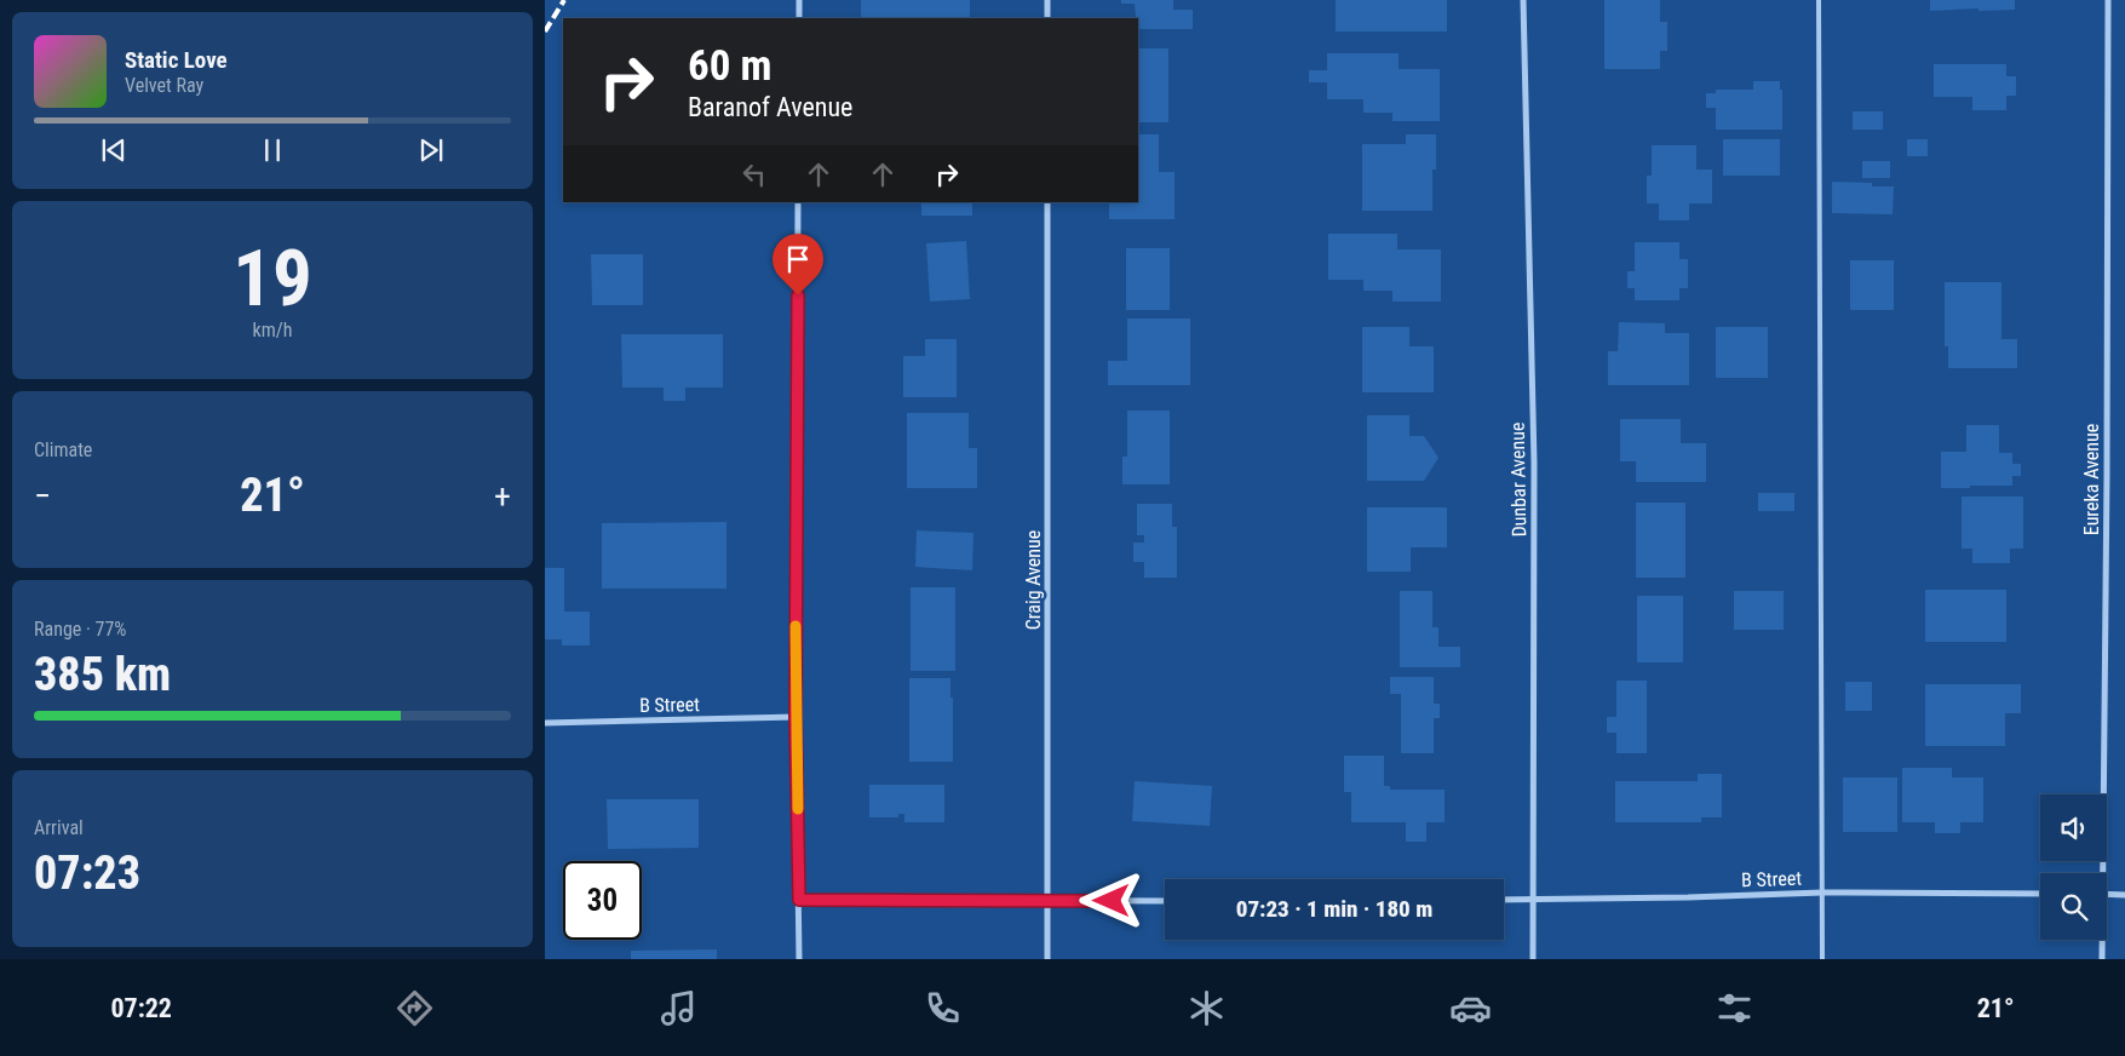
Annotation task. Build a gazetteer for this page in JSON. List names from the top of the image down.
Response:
{
  "streets": {
    "street": [
      "Dunbar Avenue",
      "Eureka Avenue",
      "Craig Avenue",
      "B Street"
    ]
  },
  "crossings": [
    ["Dunbar Avenue", "B Street"]
  ],
  "page": {
    "turn": ["60 m", "Baranof Avenue"],
    "song": ["Static Love", "Velvet Ray"],
    "tile": [
      ["19", "km/h"],
      "Climate",
      ["Range · 77%", "385 km"],
      ["Arrival", "07:23"]
    ],
    "heat": ["−", "21°", "+"],
    "limit": "30",
    "trip": "07:23 · 1 min · 180 m",
    "tabs": ["07:22", "21°"]
  }
}
